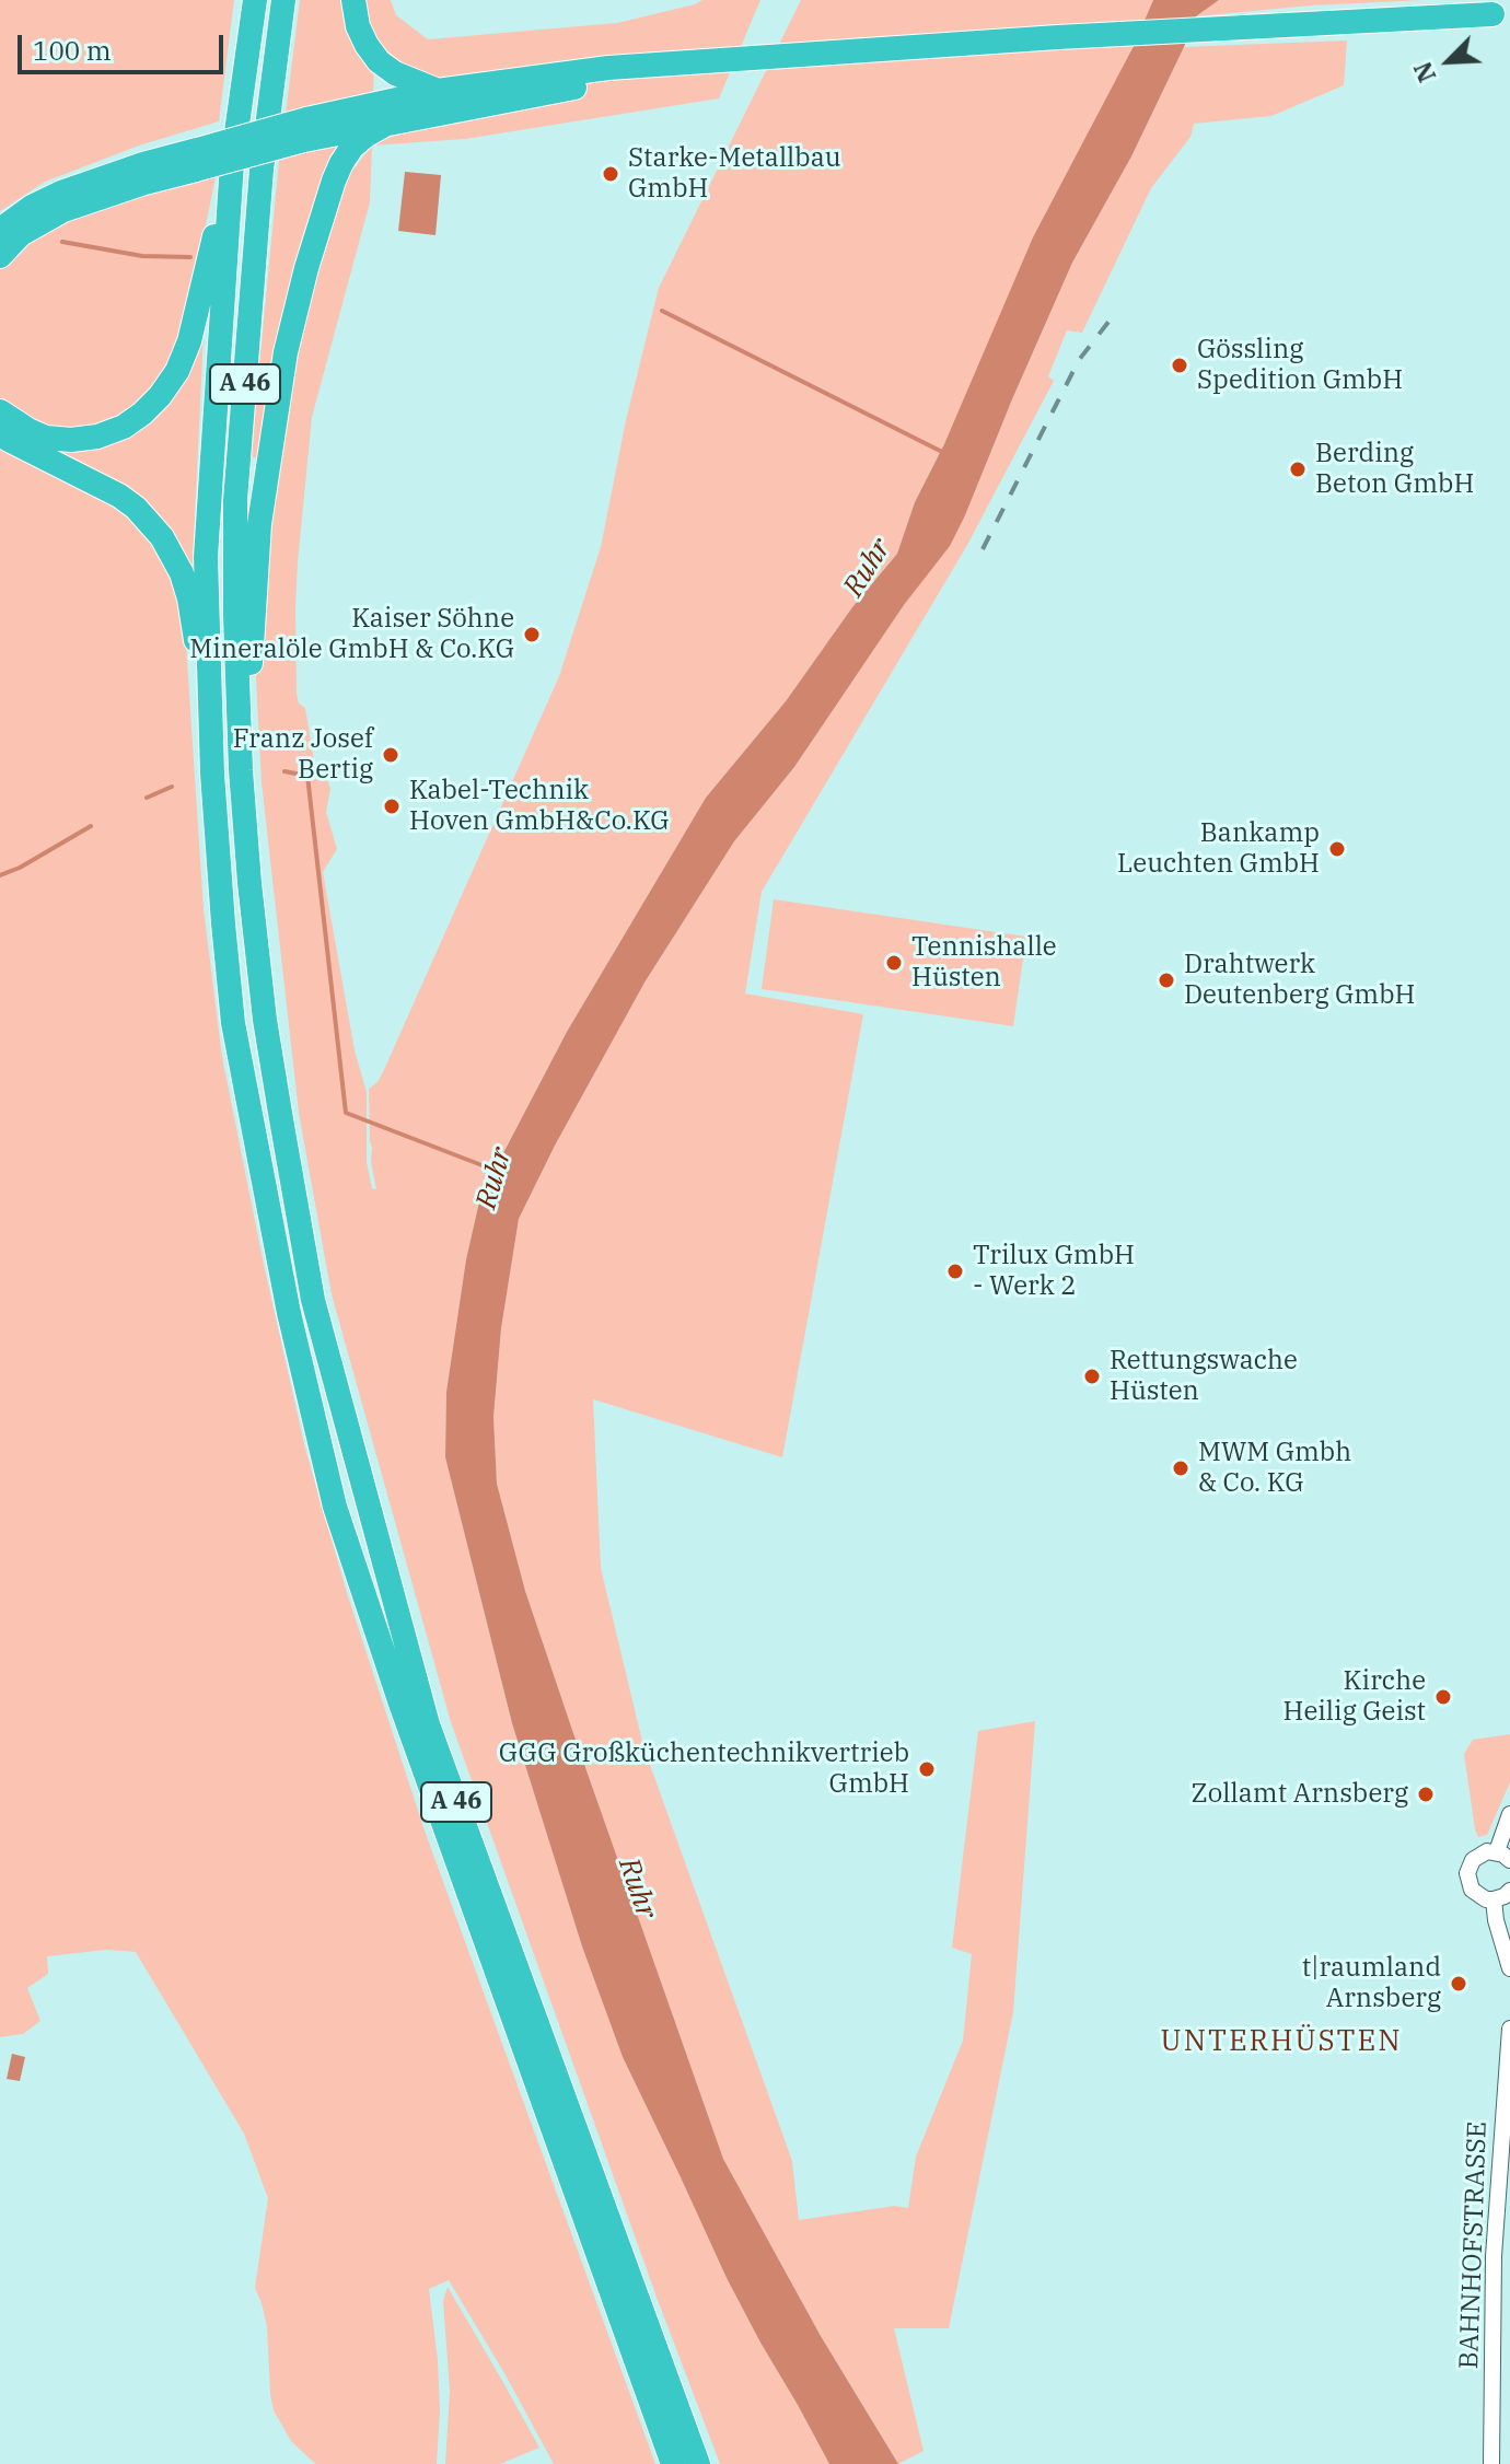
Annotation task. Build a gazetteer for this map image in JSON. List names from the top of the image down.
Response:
{
  "streets": {
    "highway": ["A 46"],
    "street": ["BAHNHOFSTRASSE"]
  },
  "districts": ["UNTERHÜSTEN"],
  "water": ["Ruhr"],
  "places": [
    "Starke-Metallbau GmbH",
    "Gössling Spedition GmbH",
    "Berding Beton GmbH",
    "Kaiser Söhne Mineralöle GmbH & Co.KG",
    "Franz Josef Bertig",
    "Kabel-Technik Hoven GmbH&Co.KG",
    "Bankamp Leuchten GmbH",
    "Tennishalle Hüsten",
    "Drahtwerk Deutenberg GmbH",
    "Trilux GmbH - Werk 2",
    "Rettungswache Hüsten",
    "MWM Gmbh & Co. KG",
    "Kirche Heilig Geist",
    "GGG Großküchentechnikvertrieb GmbH",
    "Zollamt Arnsberg",
    "t|raumland Arnsberg"
  ],
  "scale_bar": "100 m",
  "north": "bottom left"
}
